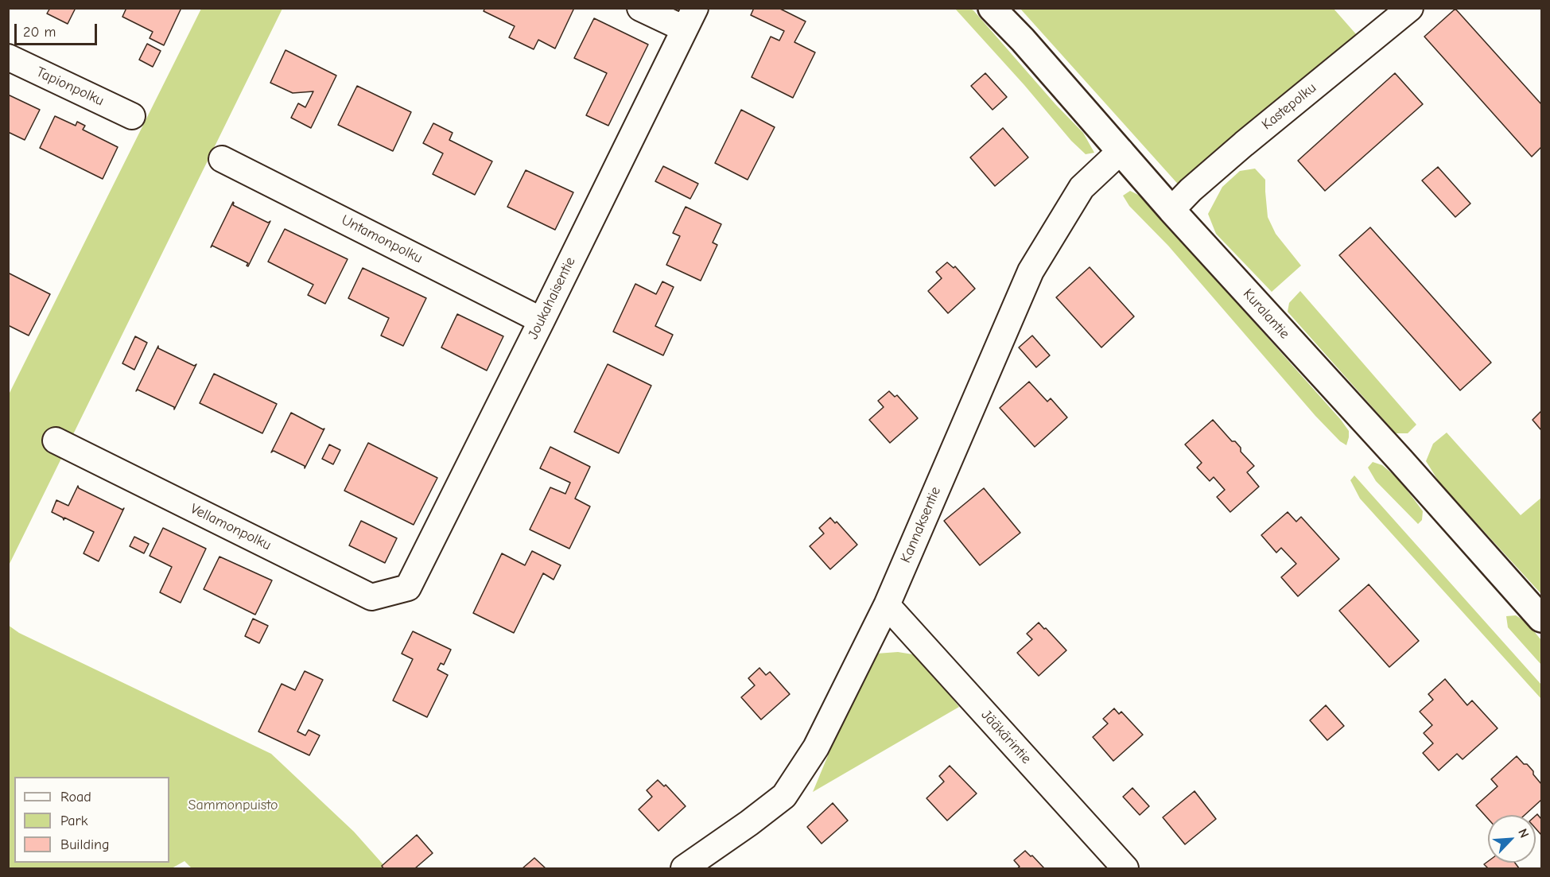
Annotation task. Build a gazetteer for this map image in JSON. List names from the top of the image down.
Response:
{
  "streets": {
    "street": [
      "Tapionpolku",
      "Kastepolku",
      "Untamonpolku",
      "Joukahaisentie",
      "Kuralantie",
      "Kannaksentie",
      "Vellamonpolku",
      "Jääkärintie"
    ]
  },
  "crossings": [
    ["Kastepolku", "Kuralantie"],
    ["Untamonpolku", "Joukahaisentie"],
    ["Joukahaisentie", "Vellamonpolku"],
    ["Kuralantie", "Kannaksentie"],
    ["Kannaksentie", "Jääkärintie"]
  ],
  "parks": ["Sammonpuisto"],
  "legend": ["Road", "Park", "Building"],
  "scale_bar": "20 m",
  "north": "top right"
}
